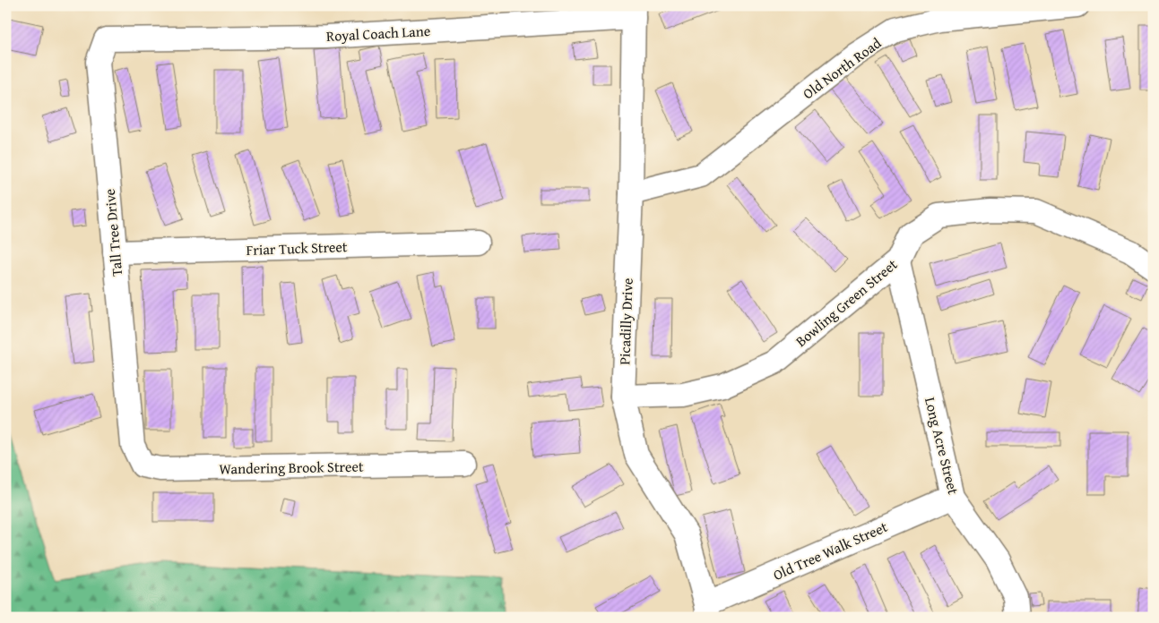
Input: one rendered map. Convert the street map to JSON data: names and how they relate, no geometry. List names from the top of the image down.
{
  "streets": {
    "street": [
      "Royal Coach Lane",
      "Old North Road",
      "Tall Tree Drive",
      "Friar Tuck Street",
      "Bowling Green Street",
      "Picadilly Drive",
      "Long Acre Street",
      "Wandering Brook Street",
      "Old Tree Walk Street"
    ]
  },
  "crossings": [
    ["Royal Coach Lane", "Tall Tree Drive"],
    ["Royal Coach Lane", "Picadilly Drive"],
    ["Old North Road", "Picadilly Drive"],
    ["Tall Tree Drive", "Friar Tuck Street"],
    ["Tall Tree Drive", "Wandering Brook Street"],
    ["Bowling Green Street", "Picadilly Drive"],
    ["Bowling Green Street", "Long Acre Street"],
    ["Picadilly Drive", "Old Tree Walk Street"],
    ["Long Acre Street", "Old Tree Walk Street"]
  ]
}
